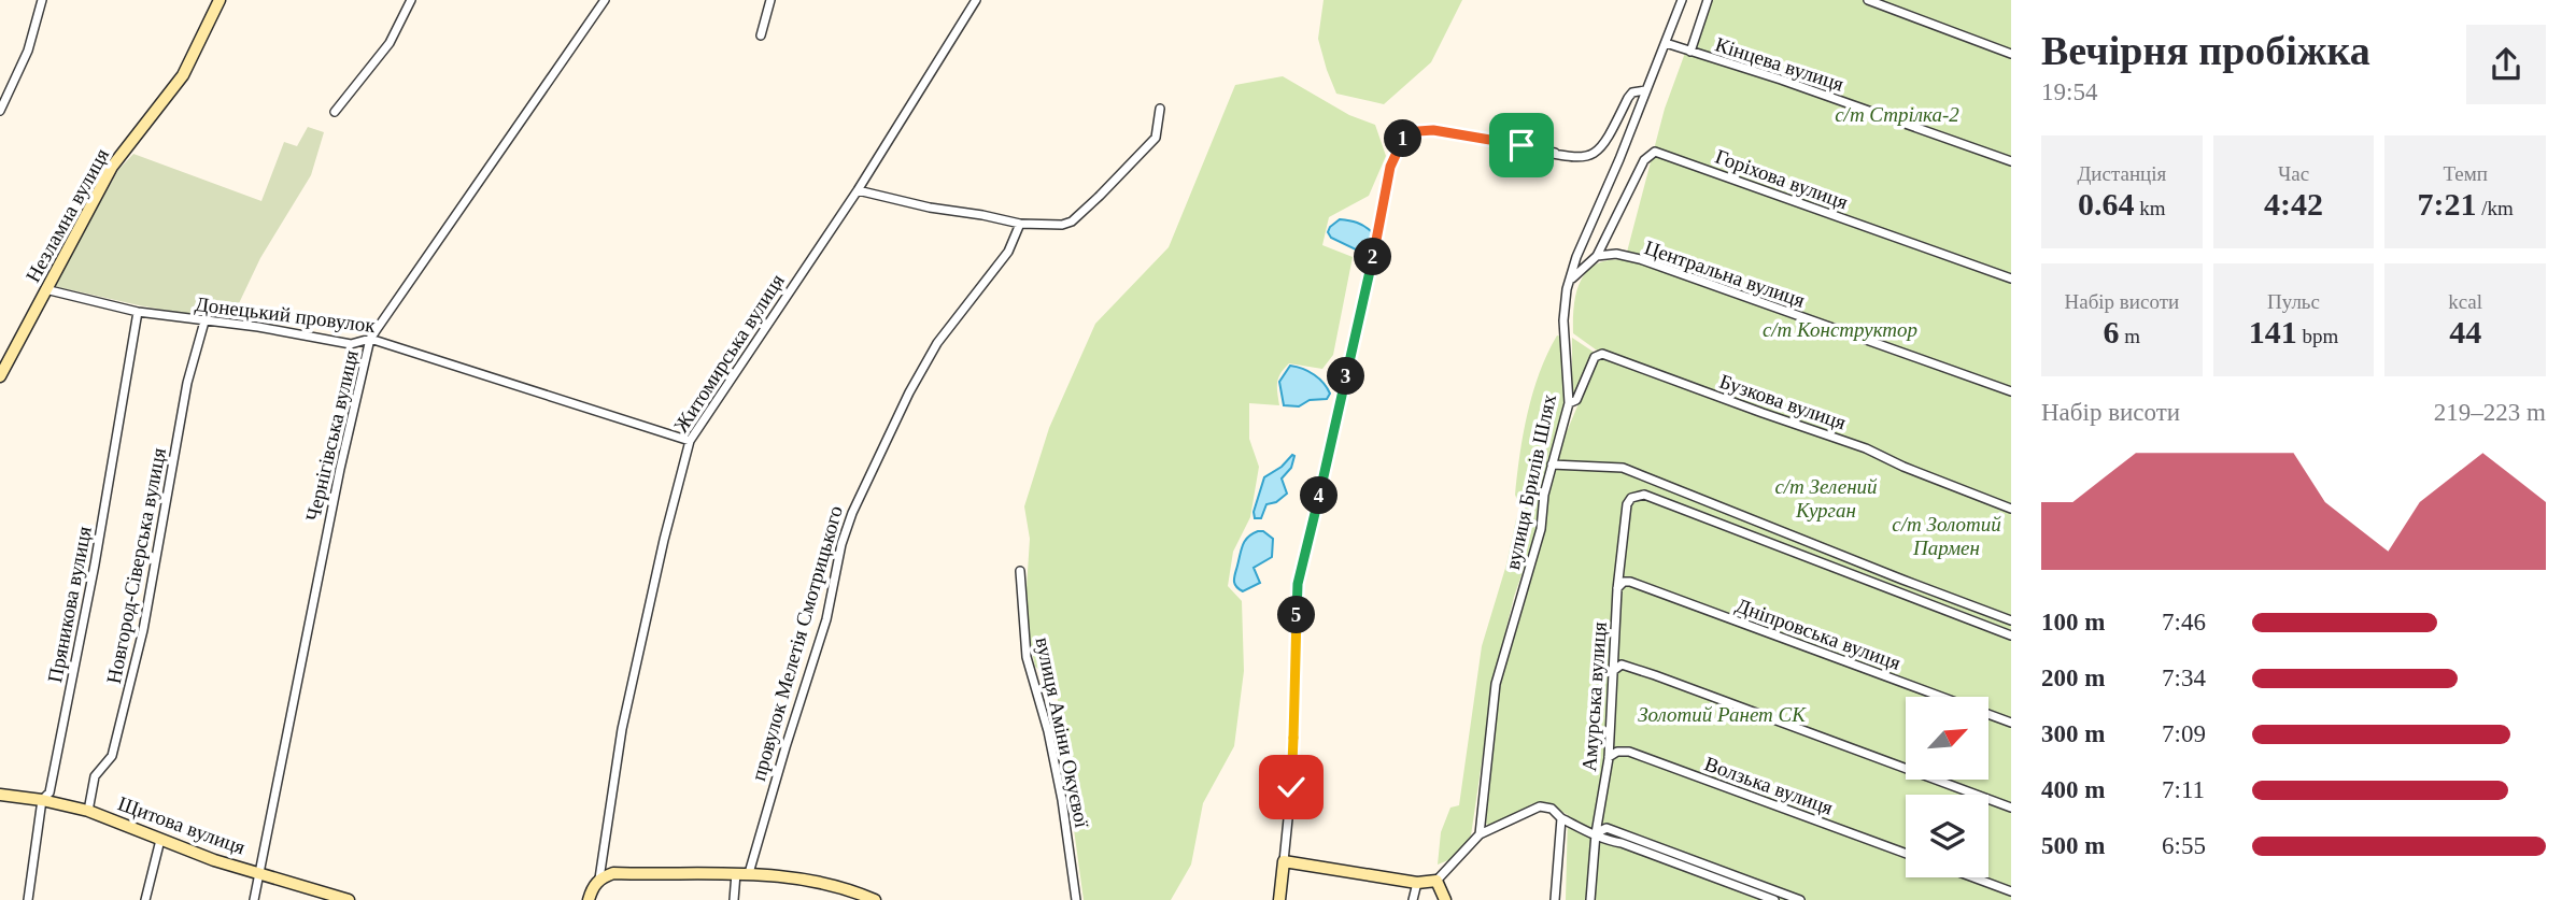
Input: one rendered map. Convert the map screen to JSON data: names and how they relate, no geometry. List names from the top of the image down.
{
  "streets": {
    "street": [
      "Кінцева вулиця",
      "Горіхова вулиця",
      "Незламна вулиця",
      "Центральна вулиця",
      "Донецький провулок",
      "Житомирська вулиця",
      "Бузкова вулиця",
      "Чернігівська вулиця",
      "вулиця Брилів Шлях",
      "Новгород-Сіверська вулиця",
      "Пряникова вулиця",
      "Дніпровська вулиця",
      "провулок Мелетія Смотрицького",
      "Амурська вулиця",
      "вулиця Аміни Окуєвої",
      "Волзька вулиця",
      "Щитова вулиця"
    ]
  },
  "crossings": [
    ["Кінцева вулиця", "вулиця Брилів Шлях"],
    ["Горіхова вулиця", "Центральна вулиця"],
    ["Незламна вулиця", "Донецький провулок"],
    ["Донецький провулок", "Житомирська вулиця"],
    ["Донецький провулок", "Чернігівська вулиця"],
    ["Донецький провулок", "Новгород-Сіверська вулиця"],
    ["Донецький провулок", "Пряникова вулиця"],
    ["Бузкова вулиця", "вулиця Брилів Шлях"],
    ["Чернігівська вулиця", "Щитова вулиця"],
    ["Новгород-Сіверська вулиця", "Щитова вулиця"],
    ["Пряникова вулиця", "Щитова вулиця"],
    ["Дніпровська вулиця", "Амурська вулиця"],
    ["Амурська вулиця", "Волзька вулиця"]
  ],
  "parks": [
    "с/т Стрілка-2",
    "с/т Конструктор",
    "с/т Зелений Курган",
    "с/т Золотий Пармен",
    "Золотий Ранет СК"
  ],
  "north": "top right",
  "page": {
    "heading": ["Вечірня пробіжка", "19:54"],
    "pins": [
      "1",
      "2",
      "3",
      "4",
      "5"
    ],
    "stats": [
      ["Дистанція", "0.64 km"],
      ["Час", "4:42"],
      ["Темп", "7:21 /km"],
      ["Набір висоти", "6 m"],
      ["Пульс", "141 bpm"],
      ["kcal", "44"]
    ],
    "chart": ["Набір висоти", "219–223 m"],
    "list": [
      {
        "name": "100 m",
        "note": "7:46"
      },
      {
        "name": "200 m",
        "note": "7:34"
      },
      {
        "name": "300 m",
        "note": "7:09"
      },
      {
        "name": "400 m",
        "note": "7:11"
      },
      {
        "name": "500 m",
        "note": "6:55"
      }
    ]
  }
}
